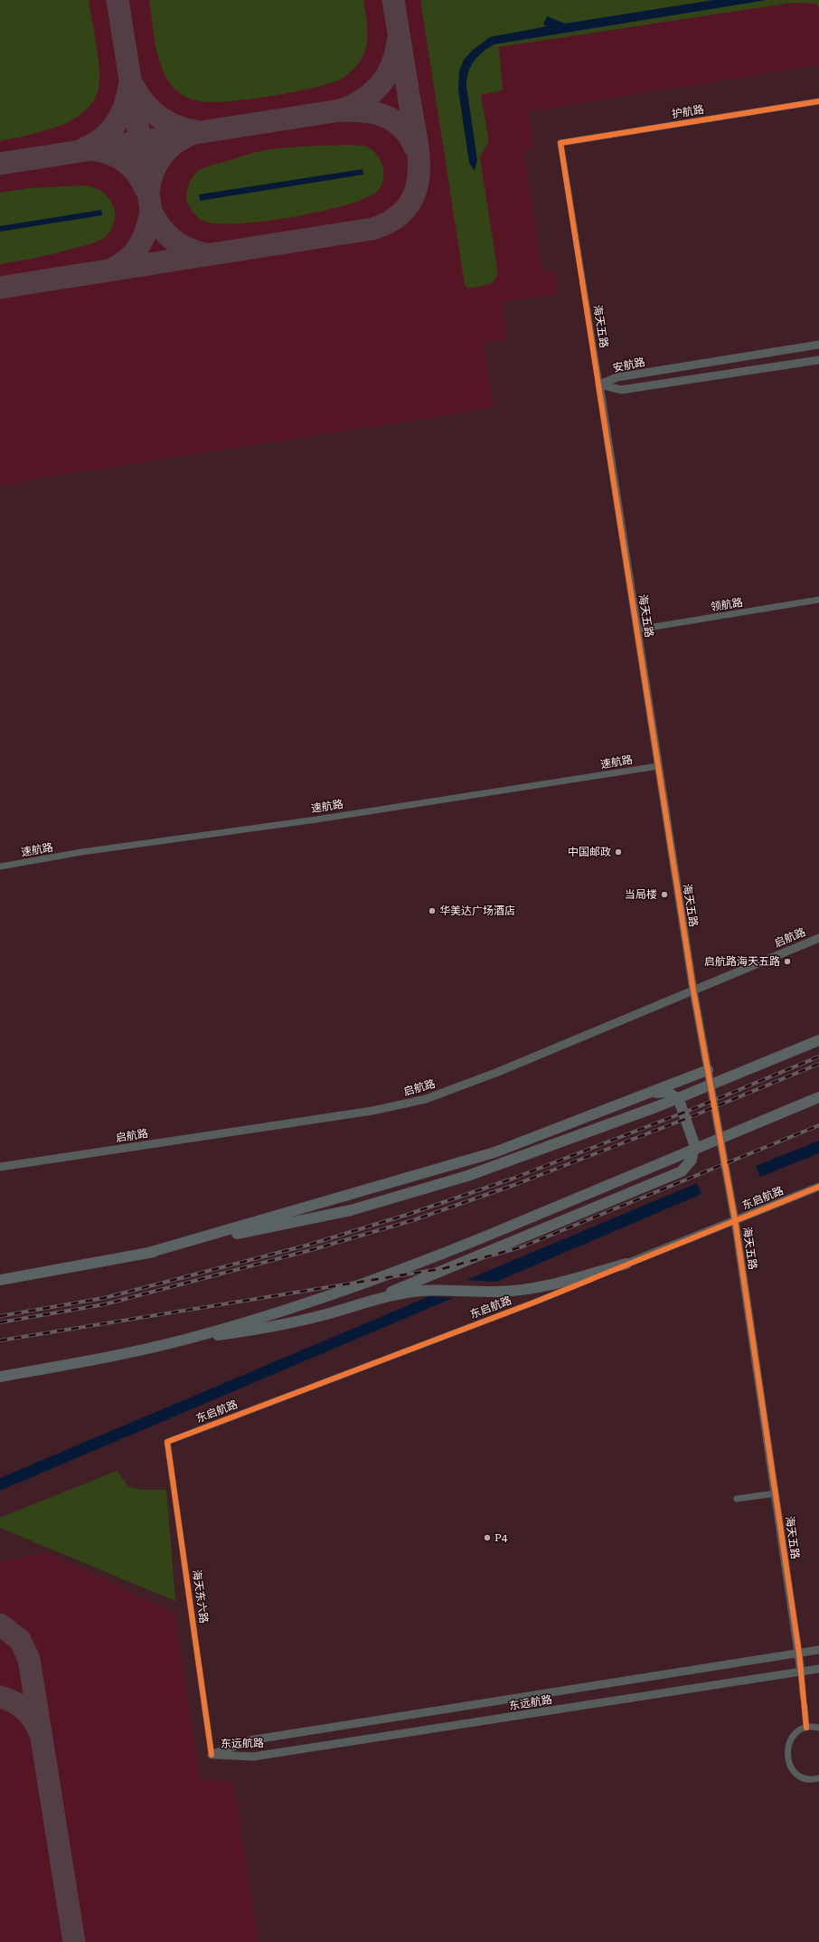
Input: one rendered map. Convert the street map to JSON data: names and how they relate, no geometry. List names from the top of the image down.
{
  "streets": {
    "street": [
      "护航路",
      "海天五路",
      "安航路",
      "领航路",
      "速航路",
      "启航路",
      "东启航路",
      "海天东六路",
      "东远航路"
    ]
  },
  "crossings": [
    ["护航路", "海天五路"],
    ["海天五路", "安航路"],
    ["海天五路", "领航路"],
    ["海天五路", "速航路"],
    ["海天五路", "启航路"],
    ["海天五路", "东启航路"],
    ["海天五路", "东远航路"],
    ["东启航路", "海天东六路"],
    ["海天东六路", "东远航路"]
  ],
  "places": [
    "中国邮政",
    "当局楼",
    "华美达广场酒店",
    "启航路海天五路",
    "P4"
  ]
}
